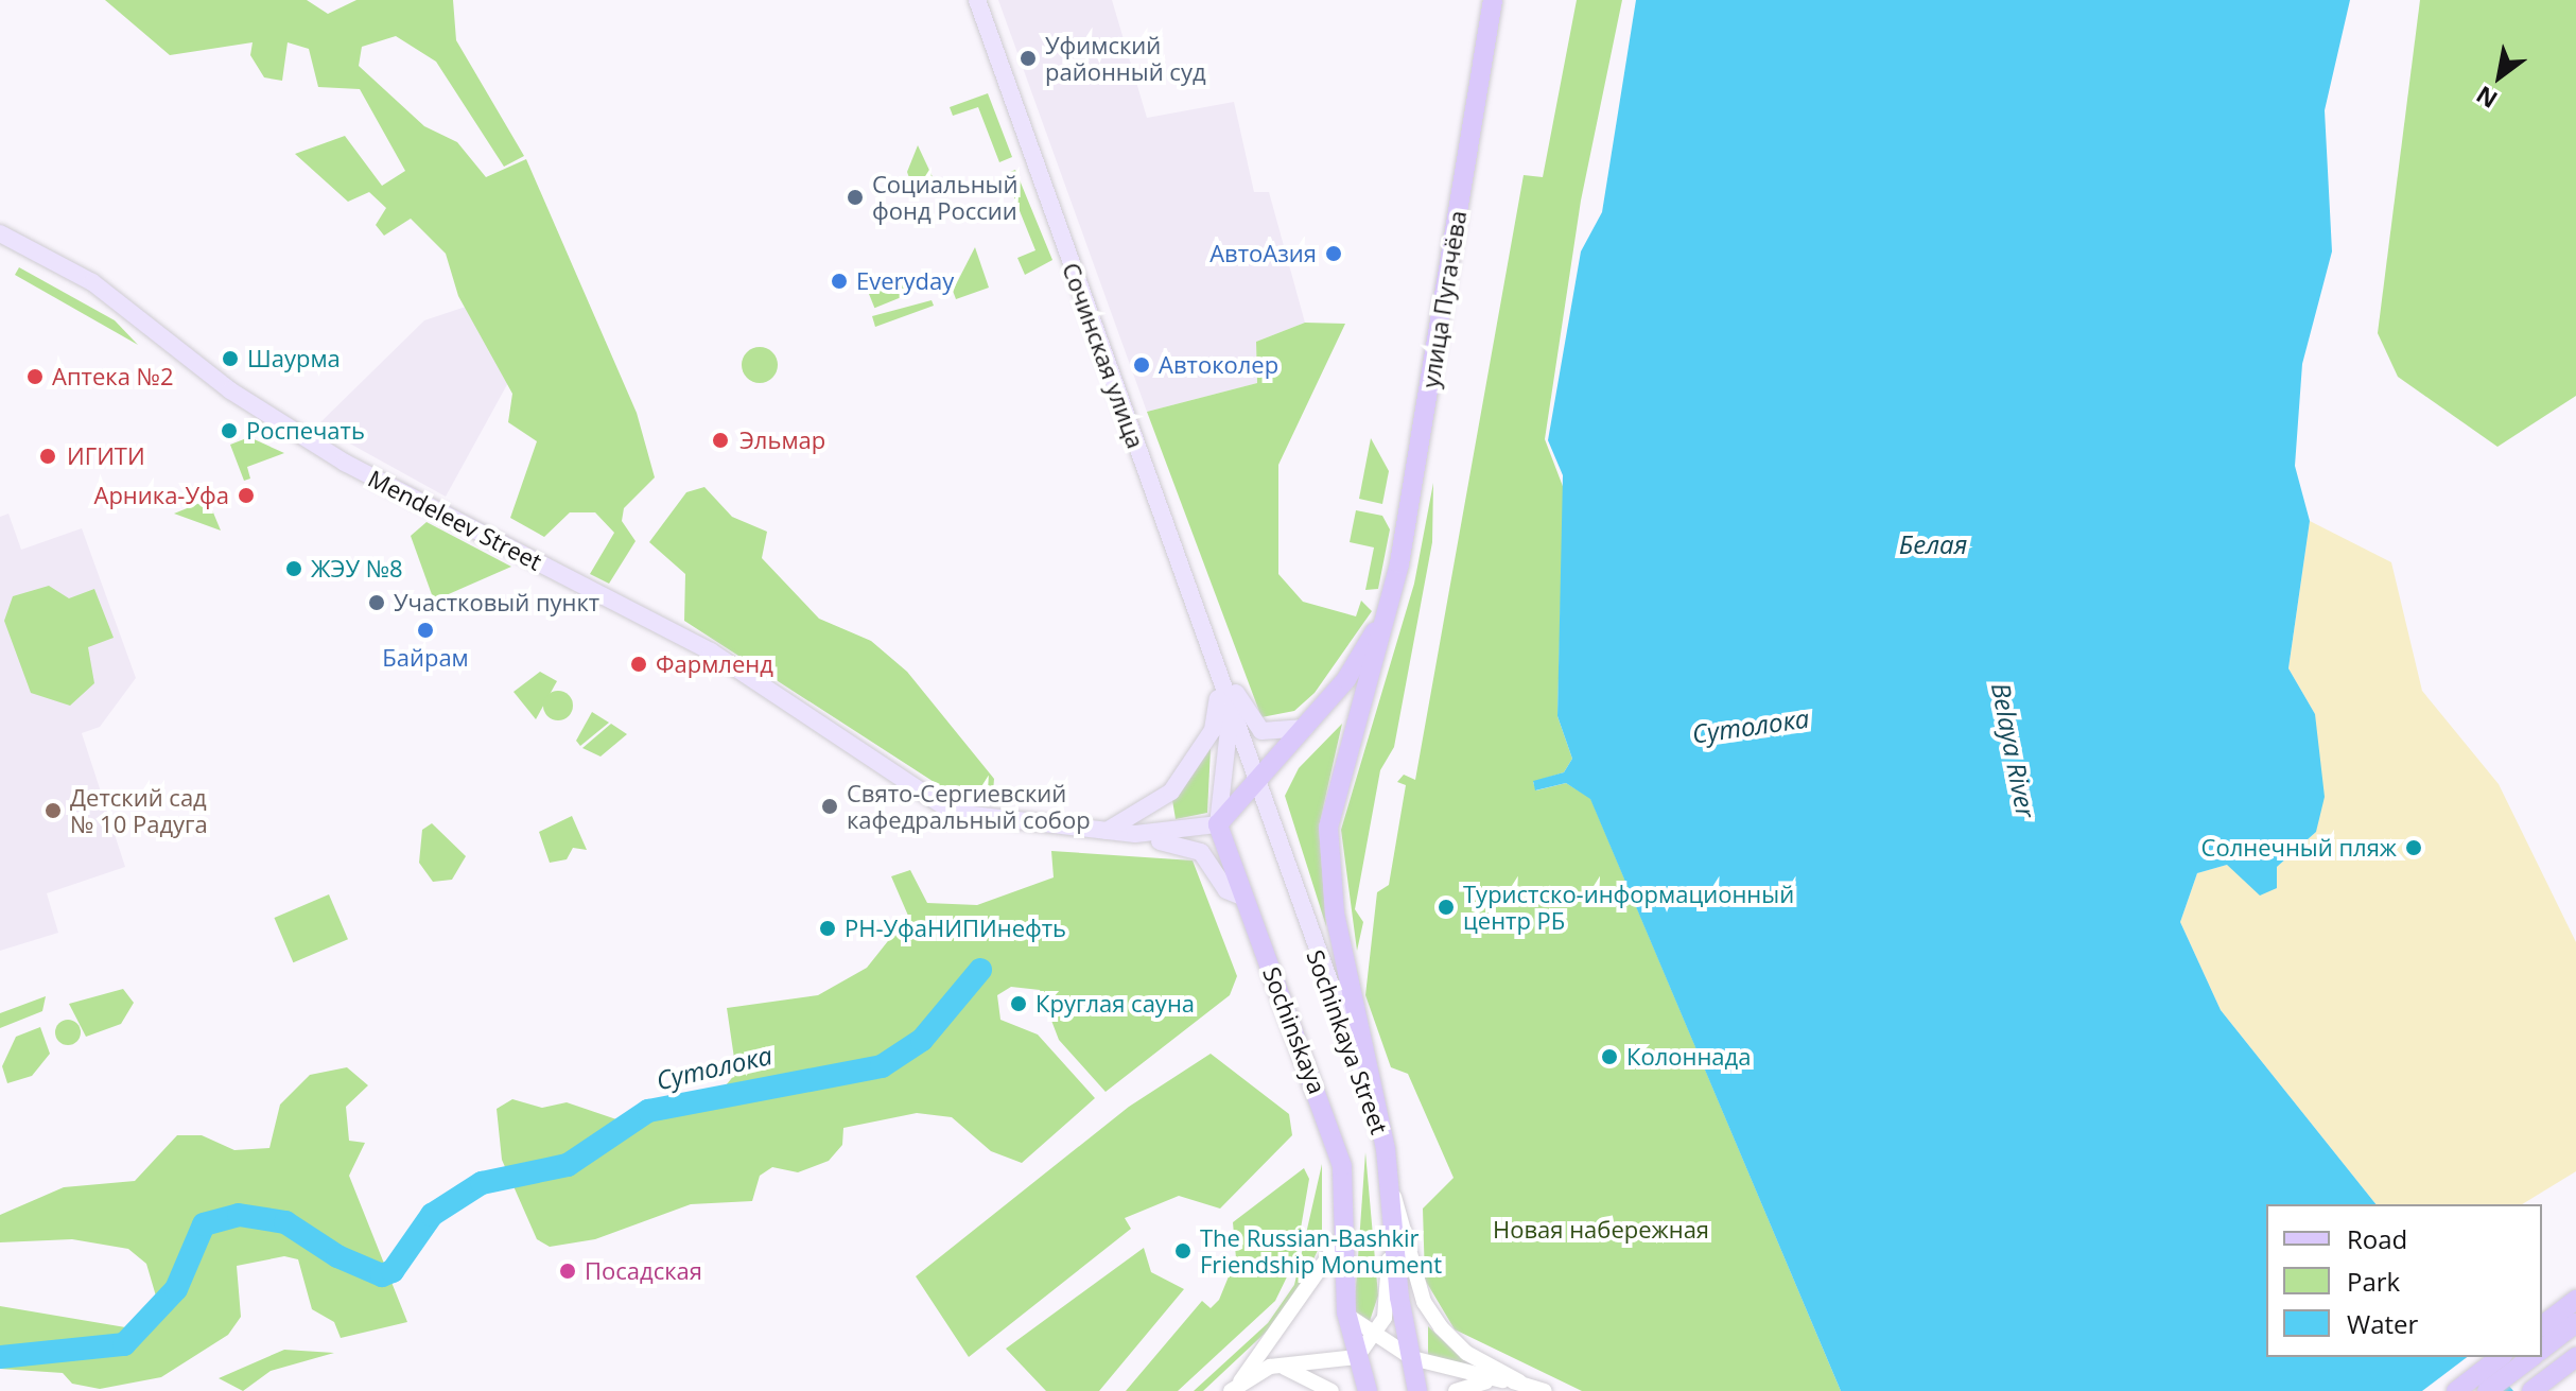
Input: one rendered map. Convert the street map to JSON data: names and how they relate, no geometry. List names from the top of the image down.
{
  "streets": {
    "main road": [
      "улица Пугачёва",
      "Сочинская улица",
      "Mendeleev Street",
      "Sochinskaya",
      "Sochinkaya Street"
    ]
  },
  "crossings": [
    ["Сочинская улица", "Mendeleev Street"],
    ["Сочинская улица", "Sochinskaya"],
    ["Сочинская улица", "Sochinkaya Street"],
    ["Mendeleev Street", "Sochinskaya"]
  ],
  "water": ["Белая", "Сутолока", "Belaya River"],
  "parks": ["Новая набережная"],
  "places": [
    "Уфимский районный суд",
    "Социальный фонд России",
    "АвтоАзия",
    "Everyday",
    "Шаурма",
    "Автоколер",
    "Аптека №2",
    "Роспечать",
    "Эльмар",
    "ИГИТИ",
    "Арника-Уфа",
    "ЖЭУ №8",
    "Участковый пункт",
    "Байрам",
    "Фармленд",
    "Свято-Сергиевский кафедральный собор",
    "Детский сад № 10 Радуга",
    "Солнечный пляж",
    "Туристско-информационный центр РБ",
    "РН-УфаНИПИнефть",
    "Круглая сауна",
    "Колоннада",
    "The Russian-Bashkir Friendship Monument",
    "Посадская"
  ],
  "legend": ["Road", "Park", "Water"],
  "north": "bottom left"
}
